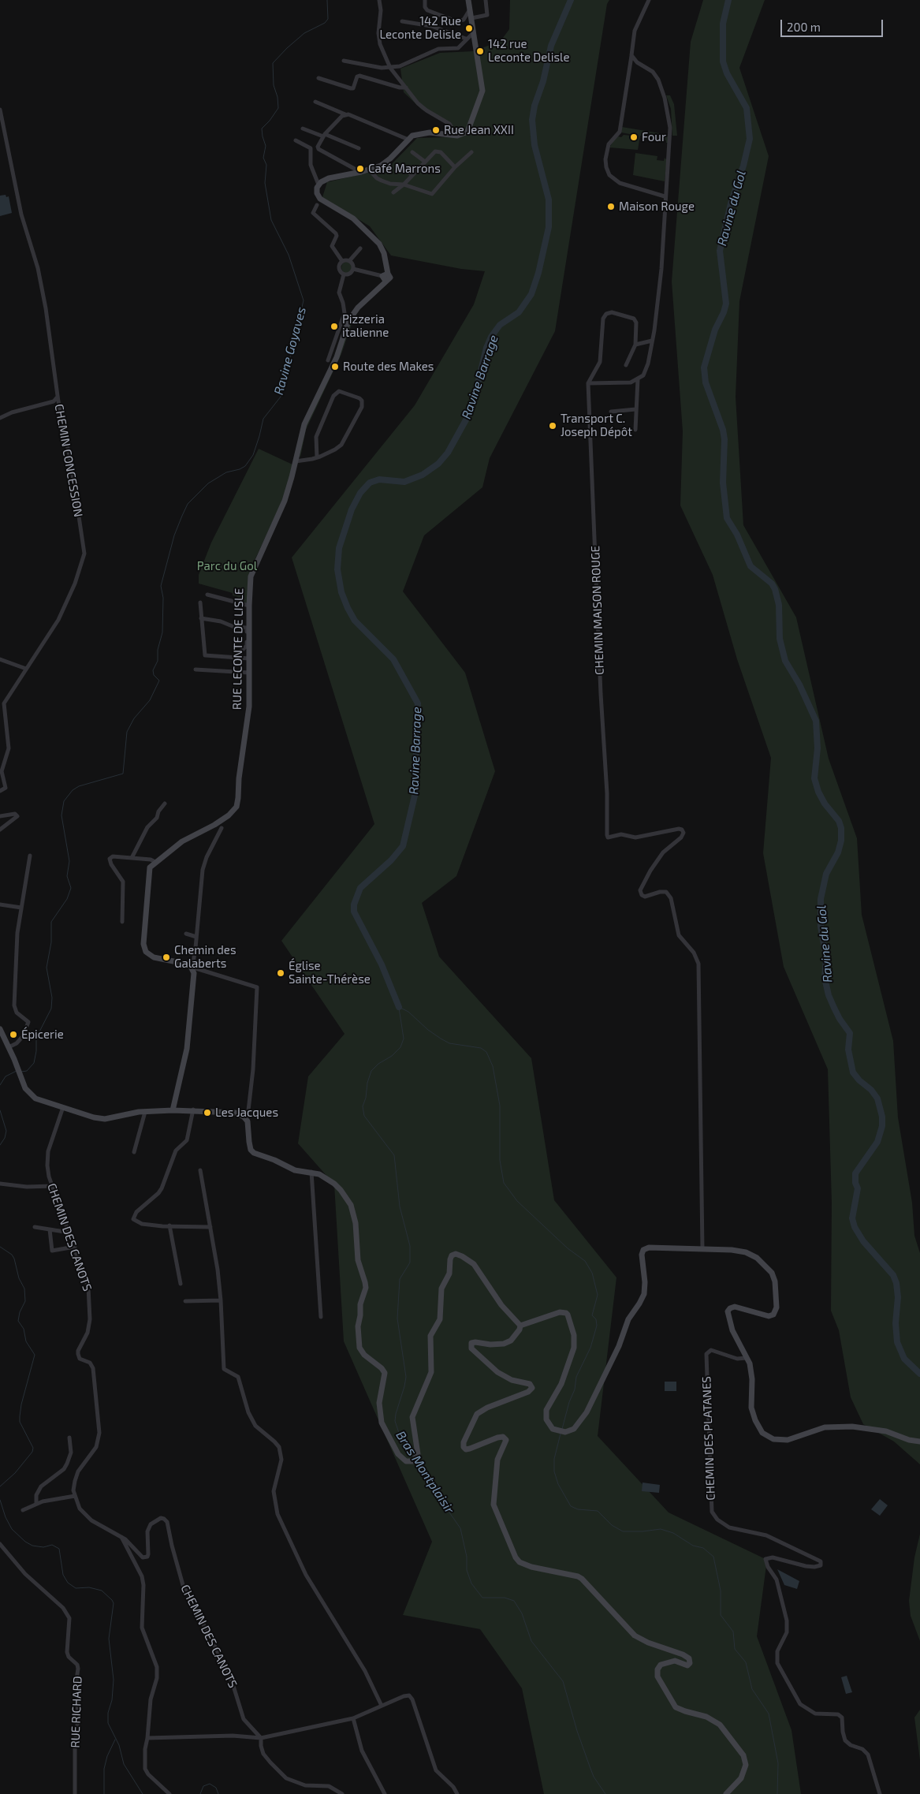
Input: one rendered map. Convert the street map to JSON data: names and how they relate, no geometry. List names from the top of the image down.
{
  "streets": {
    "main road": ["RUE LECONTE DE LISLE"],
    "street": [
      "CHEMIN CONCESSION",
      "CHEMIN MAISON ROUGE",
      "CHEMIN DES CANOTS",
      "CHEMIN DES PLATANES",
      "RUE RICHARD"
    ]
  },
  "water": [
    "Ravine du Gol",
    "Ravine Goyaves",
    "Ravine Barrage",
    "Bras Montplaisir"
  ],
  "parks": ["Parc du Gol"],
  "places": [
    "142 Rue Leconte Delisle",
    "142 rue Leconte Delisle",
    "Rue Jean XXII",
    "Four",
    "Café Marrons",
    "Maison Rouge",
    "Pizzeria italienne",
    "Route des Makes",
    "Transport C. Joseph Dépôt",
    "Chemin des Galaberts",
    "Église Sainte-Thérèse",
    "Épicerie",
    "Les Jacques"
  ],
  "scale_bar": "200 m"
}
